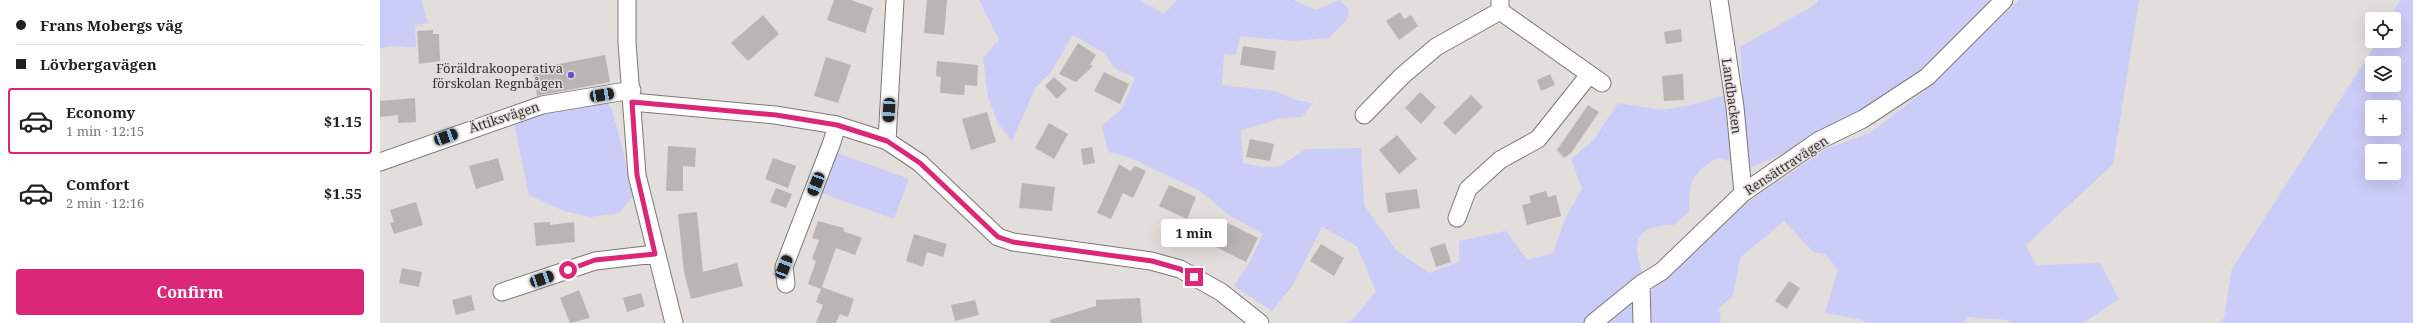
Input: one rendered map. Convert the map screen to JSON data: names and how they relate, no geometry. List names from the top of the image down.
{
  "streets": {
    "street": ["Landbacken", "Ättiksvägen", "Rensättravägen"]
  },
  "crossings": [
    ["Landbacken", "Rensättravägen"]
  ],
  "places": ["Föräldrakooperativa förskolan Regnbågen"],
  "page": {
    "banner": ["Frans Mobergs väg", "Lövbergavägen"],
    "map_buttons": ["+", "−"],
    "list": [
      {
        "name": "Economy",
        "note": "1 min · 12:15",
        "value": "$1.15"
      },
      {
        "name": "Comfort",
        "note": "2 min · 12:16",
        "value": "$1.55"
      }
    ],
    "bubble": "1 min",
    "buttons": "Confirm"
  }
}
